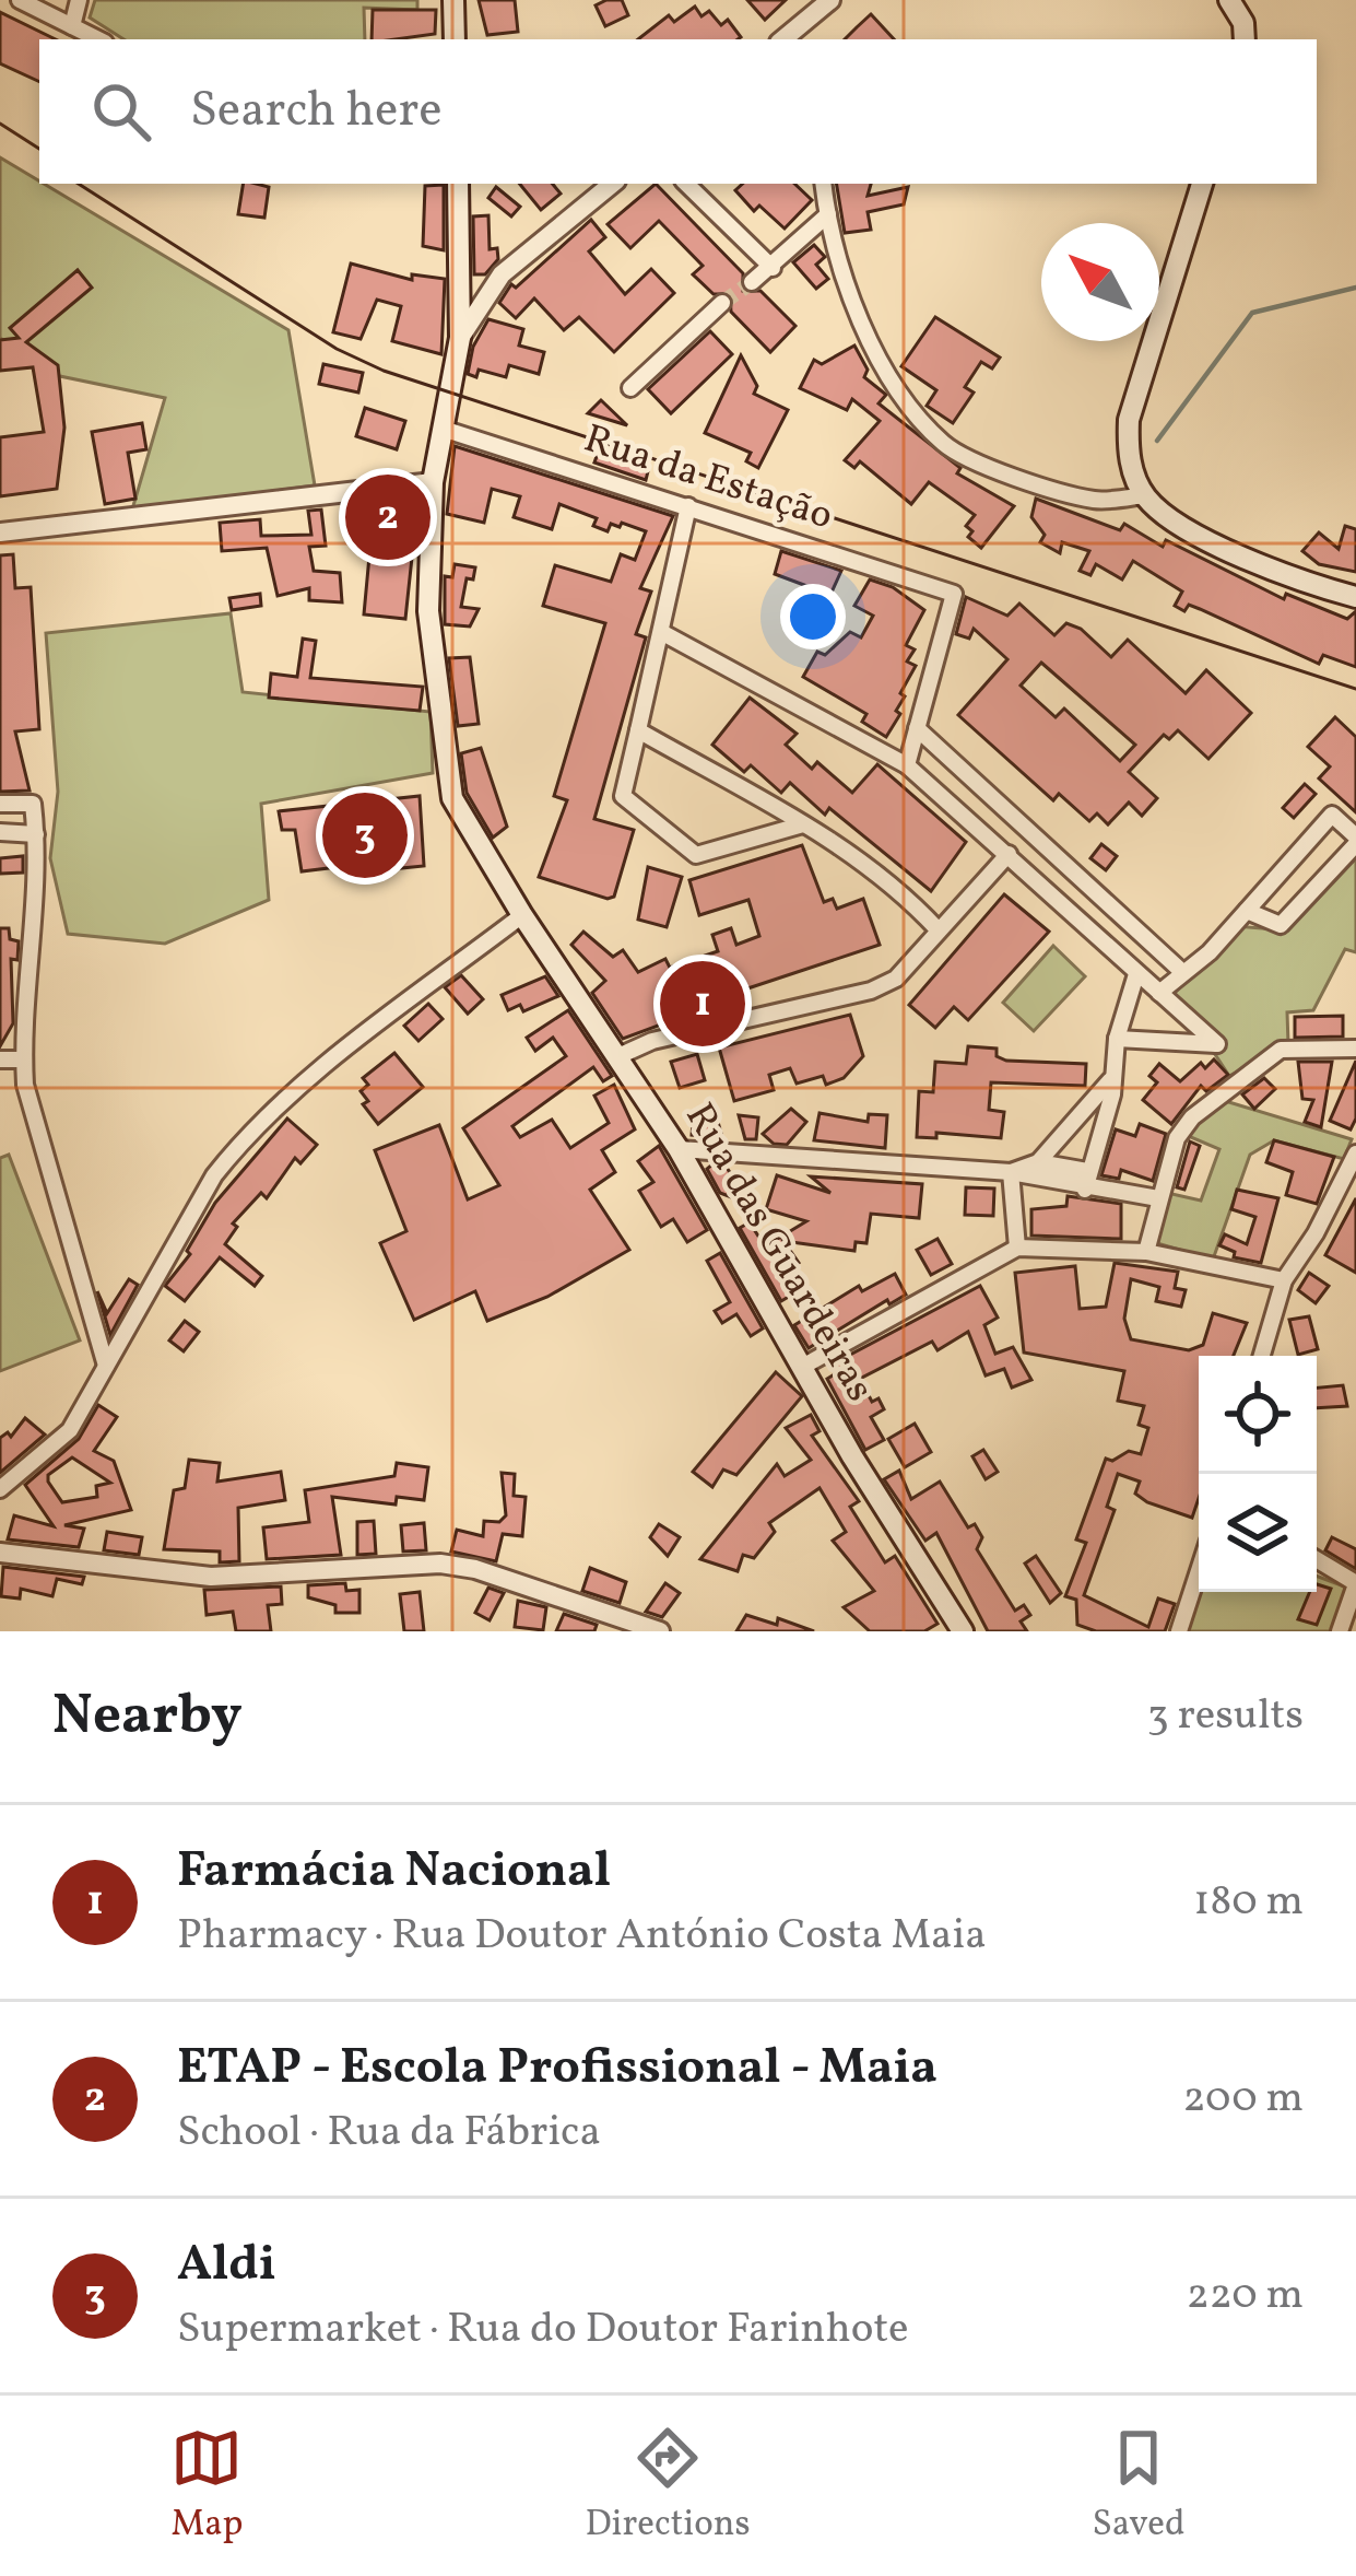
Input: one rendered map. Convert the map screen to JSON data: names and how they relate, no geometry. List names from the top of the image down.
{
  "streets": {
    "main road": ["Rua das Guardeiras"],
    "street": ["Rua da Estação"]
  },
  "crossings": [
    ["Rua da Estação", "Rua das Guardeiras"]
  ],
  "north": "top left",
  "page": {
    "search": "Search here",
    "pins": ["2", "3", "1"],
    "heading": ["Nearby", "3 results"],
    "list": [
      {
        "mark": "1",
        "name": "Farmácia Nacional",
        "note": "Pharmacy · Rua Doutor António Costa Maia",
        "value": "180 m"
      },
      {
        "mark": "2",
        "name": "ETAP - Escola Profissional - Maia",
        "note": "School · Rua da Fábrica",
        "value": "200 m"
      },
      {
        "mark": "3",
        "name": "Aldi",
        "note": "Supermarket · Rua do Doutor Farinhote",
        "value": "220 m"
      }
    ],
    "nav": ["Map", "Directions", "Saved"]
  }
}
